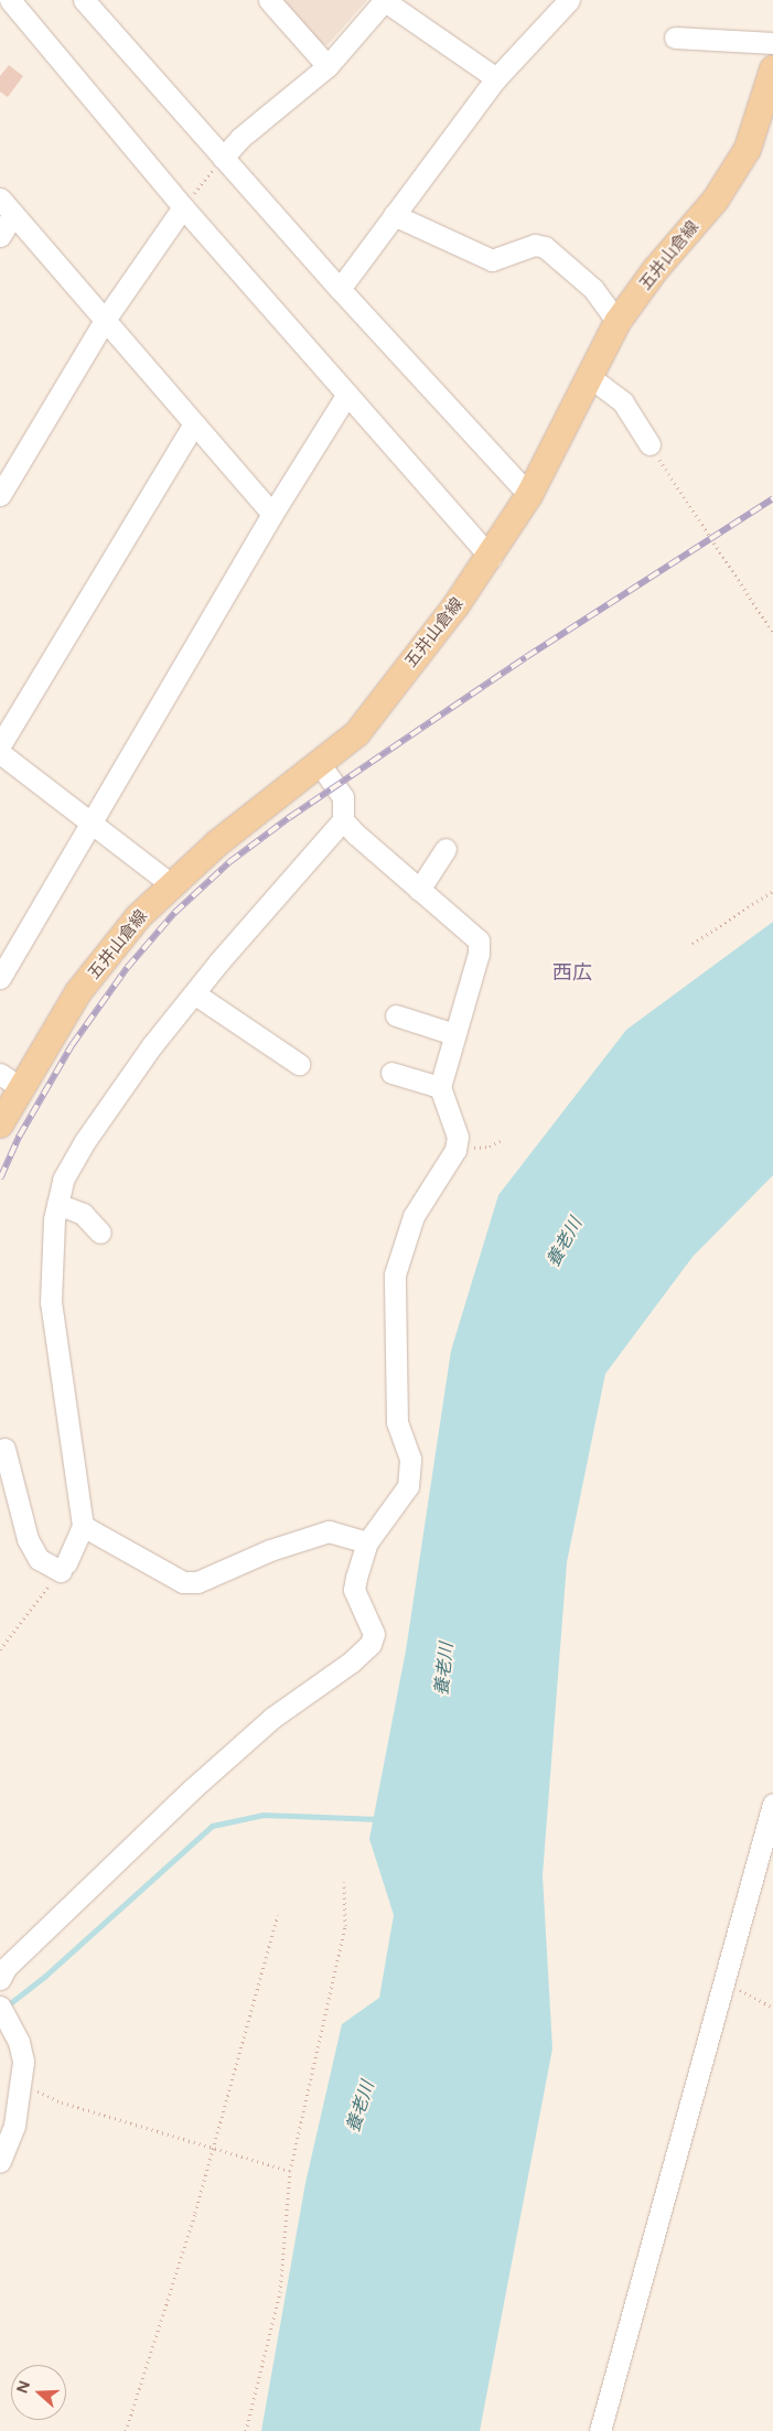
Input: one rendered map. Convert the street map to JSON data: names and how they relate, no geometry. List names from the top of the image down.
{
  "streets": {
    "main road": ["五井山倉線"]
  },
  "districts": ["西広"],
  "water": ["養老川"],
  "north": "left"
}
